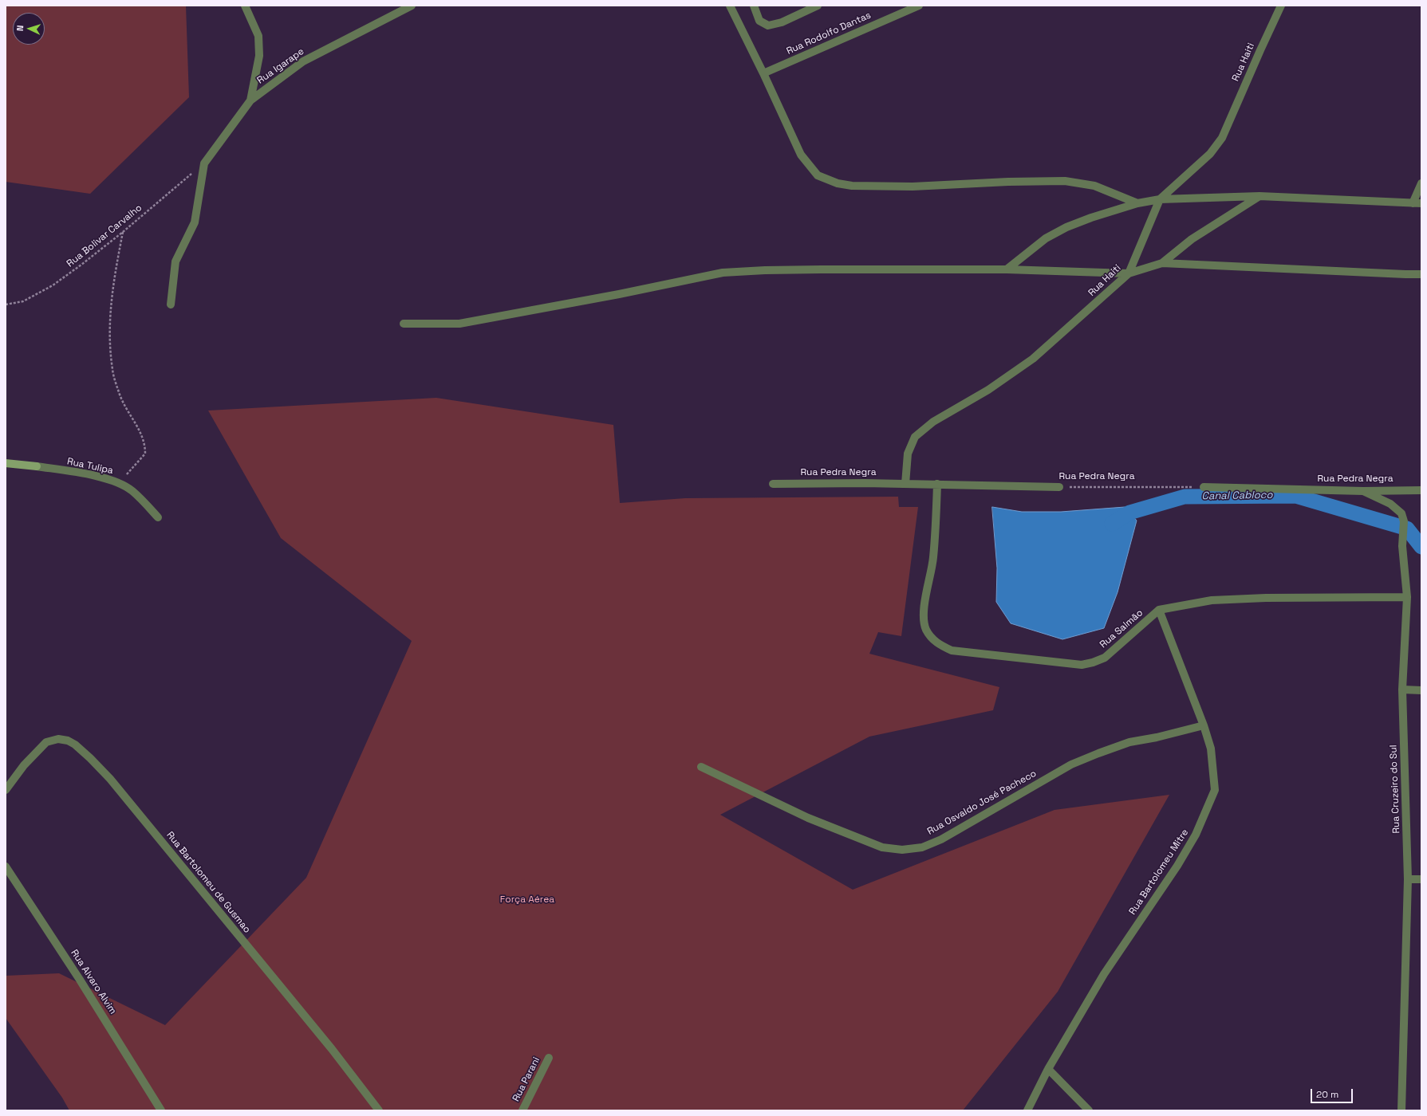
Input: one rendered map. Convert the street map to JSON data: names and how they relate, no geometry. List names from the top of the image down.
{
  "streets": {
    "main road": ["Rua Tulipa"],
    "street": [
      "Rua Rodolfo Dantas",
      "Rua Haiti",
      "Rua Igarape",
      "Rua Pedra Negra",
      "Rua Salmão",
      "Rua Cruzeiro do Sul",
      "Rua Osvaldo José Pacheco",
      "Rua Bartolomeu Mitre",
      "Rua Bartolomeu de Gusmao",
      "Rua Alvaro Alvim",
      "Rua Parani"
    ],
    "path": ["Rua Bolivar Carvalho"]
  },
  "crossings": [
    ["Rua Haiti", "Rua Pedra Negra"],
    ["Rua Igarape", "Rua Bolivar Carvalho"],
    ["Rua Pedra Negra", "Rua Salmão"],
    ["Rua Pedra Negra", "Rua Cruzeiro do Sul"],
    ["Rua Salmão", "Rua Bartolomeu Mitre"],
    ["Rua Osvaldo José Pacheco", "Rua Bartolomeu Mitre"]
  ],
  "water": ["Canal Cabloco"],
  "parks": ["Força Aérea"],
  "scale_bar": "20 m",
  "north": "left"
}
